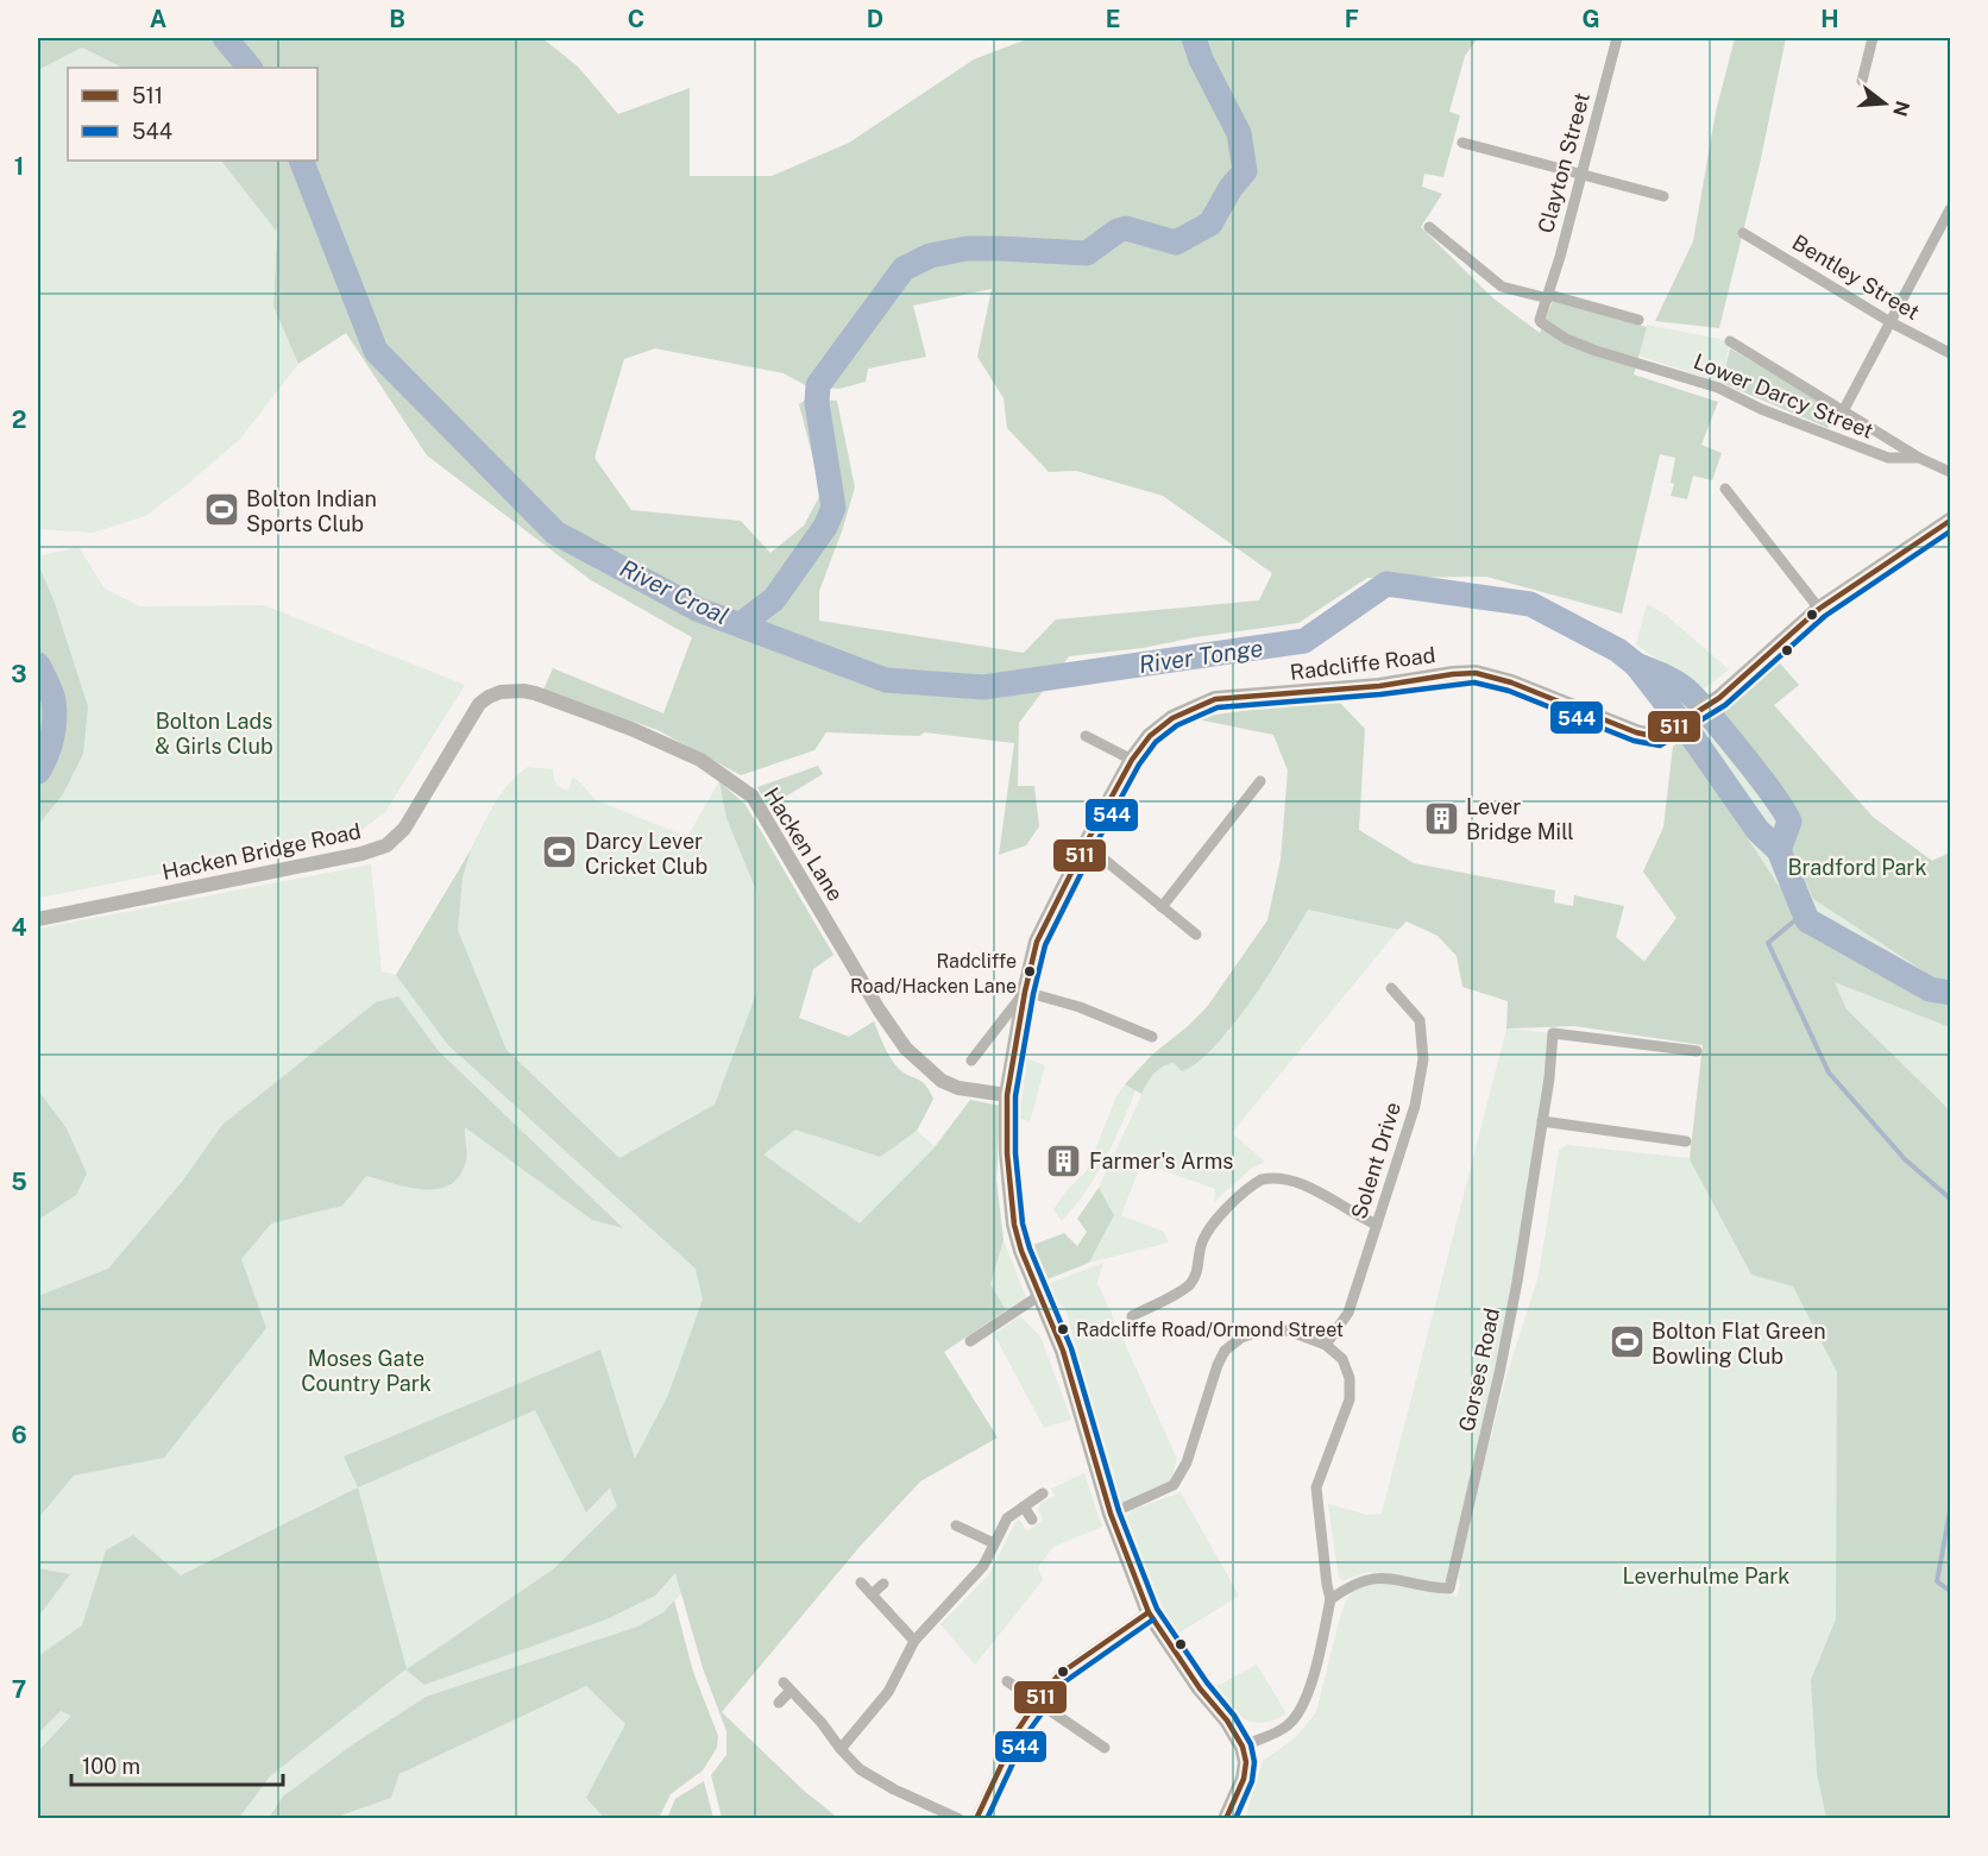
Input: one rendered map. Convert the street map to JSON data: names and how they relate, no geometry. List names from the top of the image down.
{
  "streets": {
    "main road": ["Radcliffe Road"],
    "street": [
      "Clayton Street",
      "Bentley Street",
      "Lower Darcy Street",
      "Hacken Lane",
      "Hacken Bridge Road",
      "Solent Drive",
      "Gorses Road"
    ]
  },
  "crossings": [
    ["Clayton Street", "Lower Darcy Street"],
    ["Radcliffe Road", "Hacken Lane"],
    ["Hacken Lane", "Hacken Bridge Road"]
  ],
  "water": ["River Croal", "River Tonge"],
  "parks": [
    "Bolton Lads & Girls Club",
    "Bradford Park",
    "Moses Gate Country Park",
    "Leverhulme Park"
  ],
  "places": {
    "sports": ["Bolton Indian Sports Club", "Darcy Lever Cricket Club", "Bolton Flat Green Bowling Club"],
    "building": ["Lever Bridge Mill", "Farmer's Arms"],
    "other": ["Radcliffe Road/Hacken Lane", "Radcliffe Road/Ormond Street"]
  },
  "lines": ["transit line 511", "transit line 544"],
  "legend": ["511", "544"],
  "scale_bar": "100 m",
  "north": "right",
  "grid": {
    "columns": [
      "A",
      "B",
      "C",
      "D",
      "E",
      "F",
      "G",
      "H"
    ],
    "rows": [
      "1",
      "2",
      "3",
      "4",
      "5",
      "6",
      "7"
    ]
  }
}
